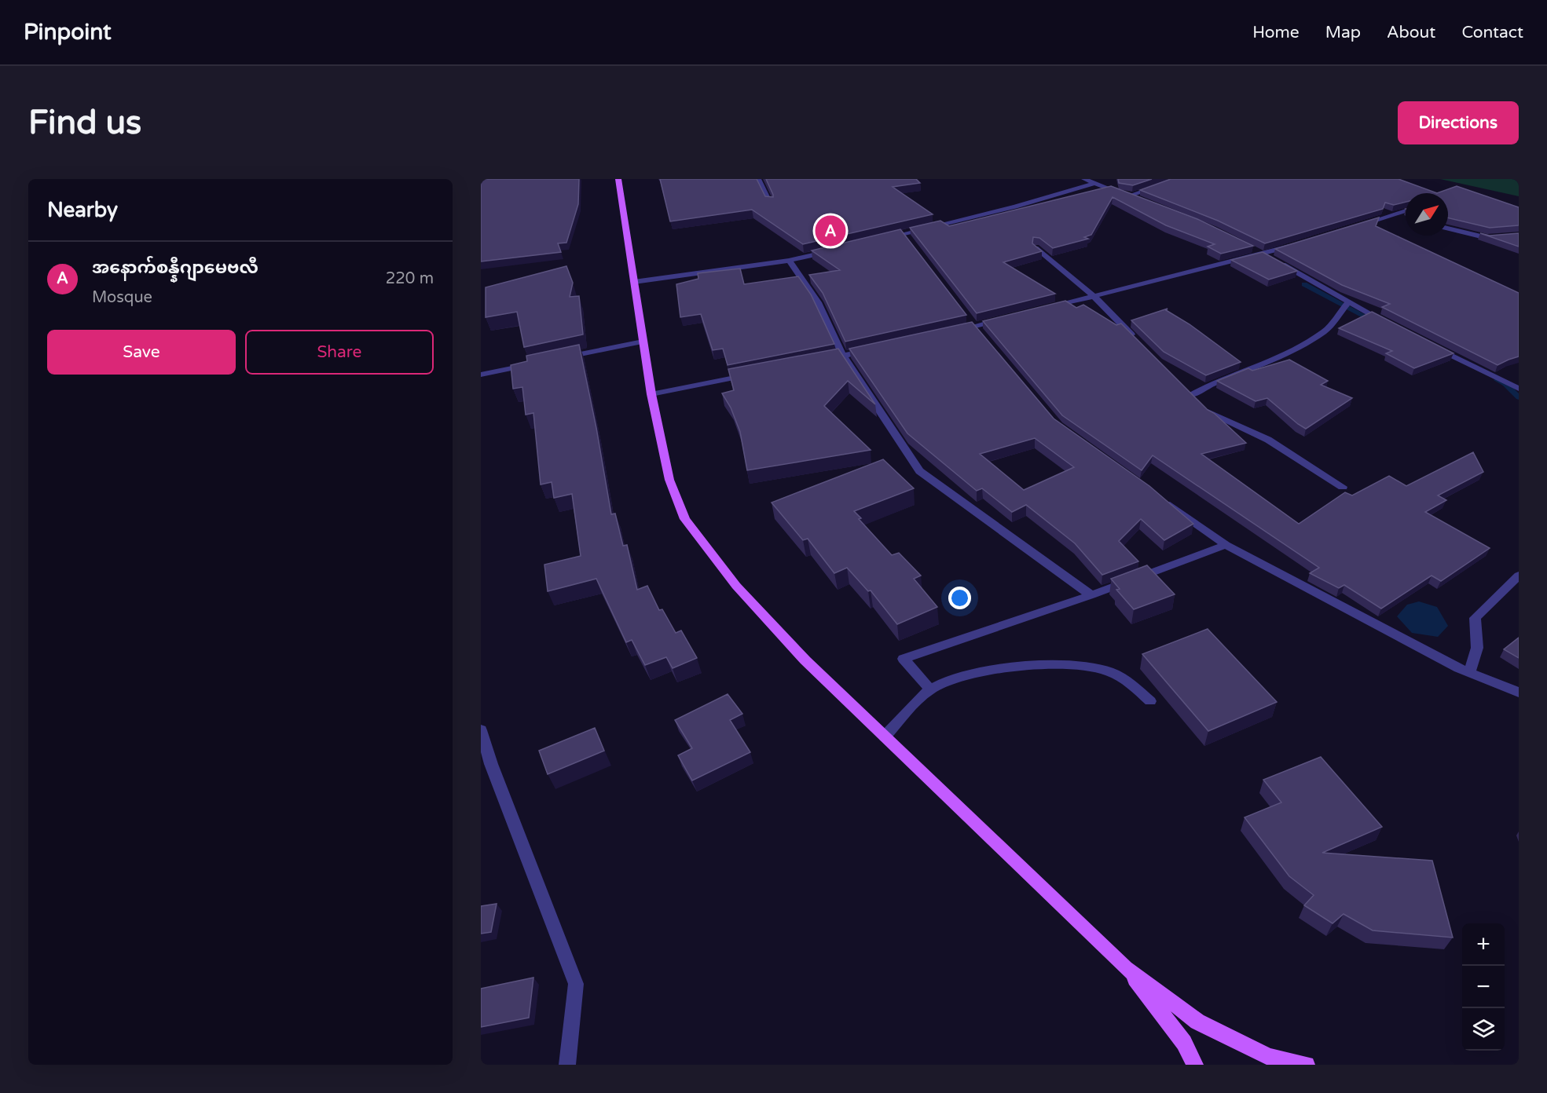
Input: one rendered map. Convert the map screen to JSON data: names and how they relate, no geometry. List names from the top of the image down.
{
  "north": "top right",
  "page": {
    "header": "Pinpoint",
    "nav": [
      "Home",
      "Map",
      "About",
      "Contact"
    ],
    "buttons": [
      "Directions",
      ["Save", "Share"]
    ],
    "title": "Find us",
    "heading": "Nearby",
    "pins": "A",
    "list": [
      {
        "mark": "A",
        "name": "အနောက်စန္နီဂျာမေဗလီ",
        "note": "Mosque",
        "value": "220 m"
      }
    ],
    "map_buttons": ["+", "−"]
  }
}
